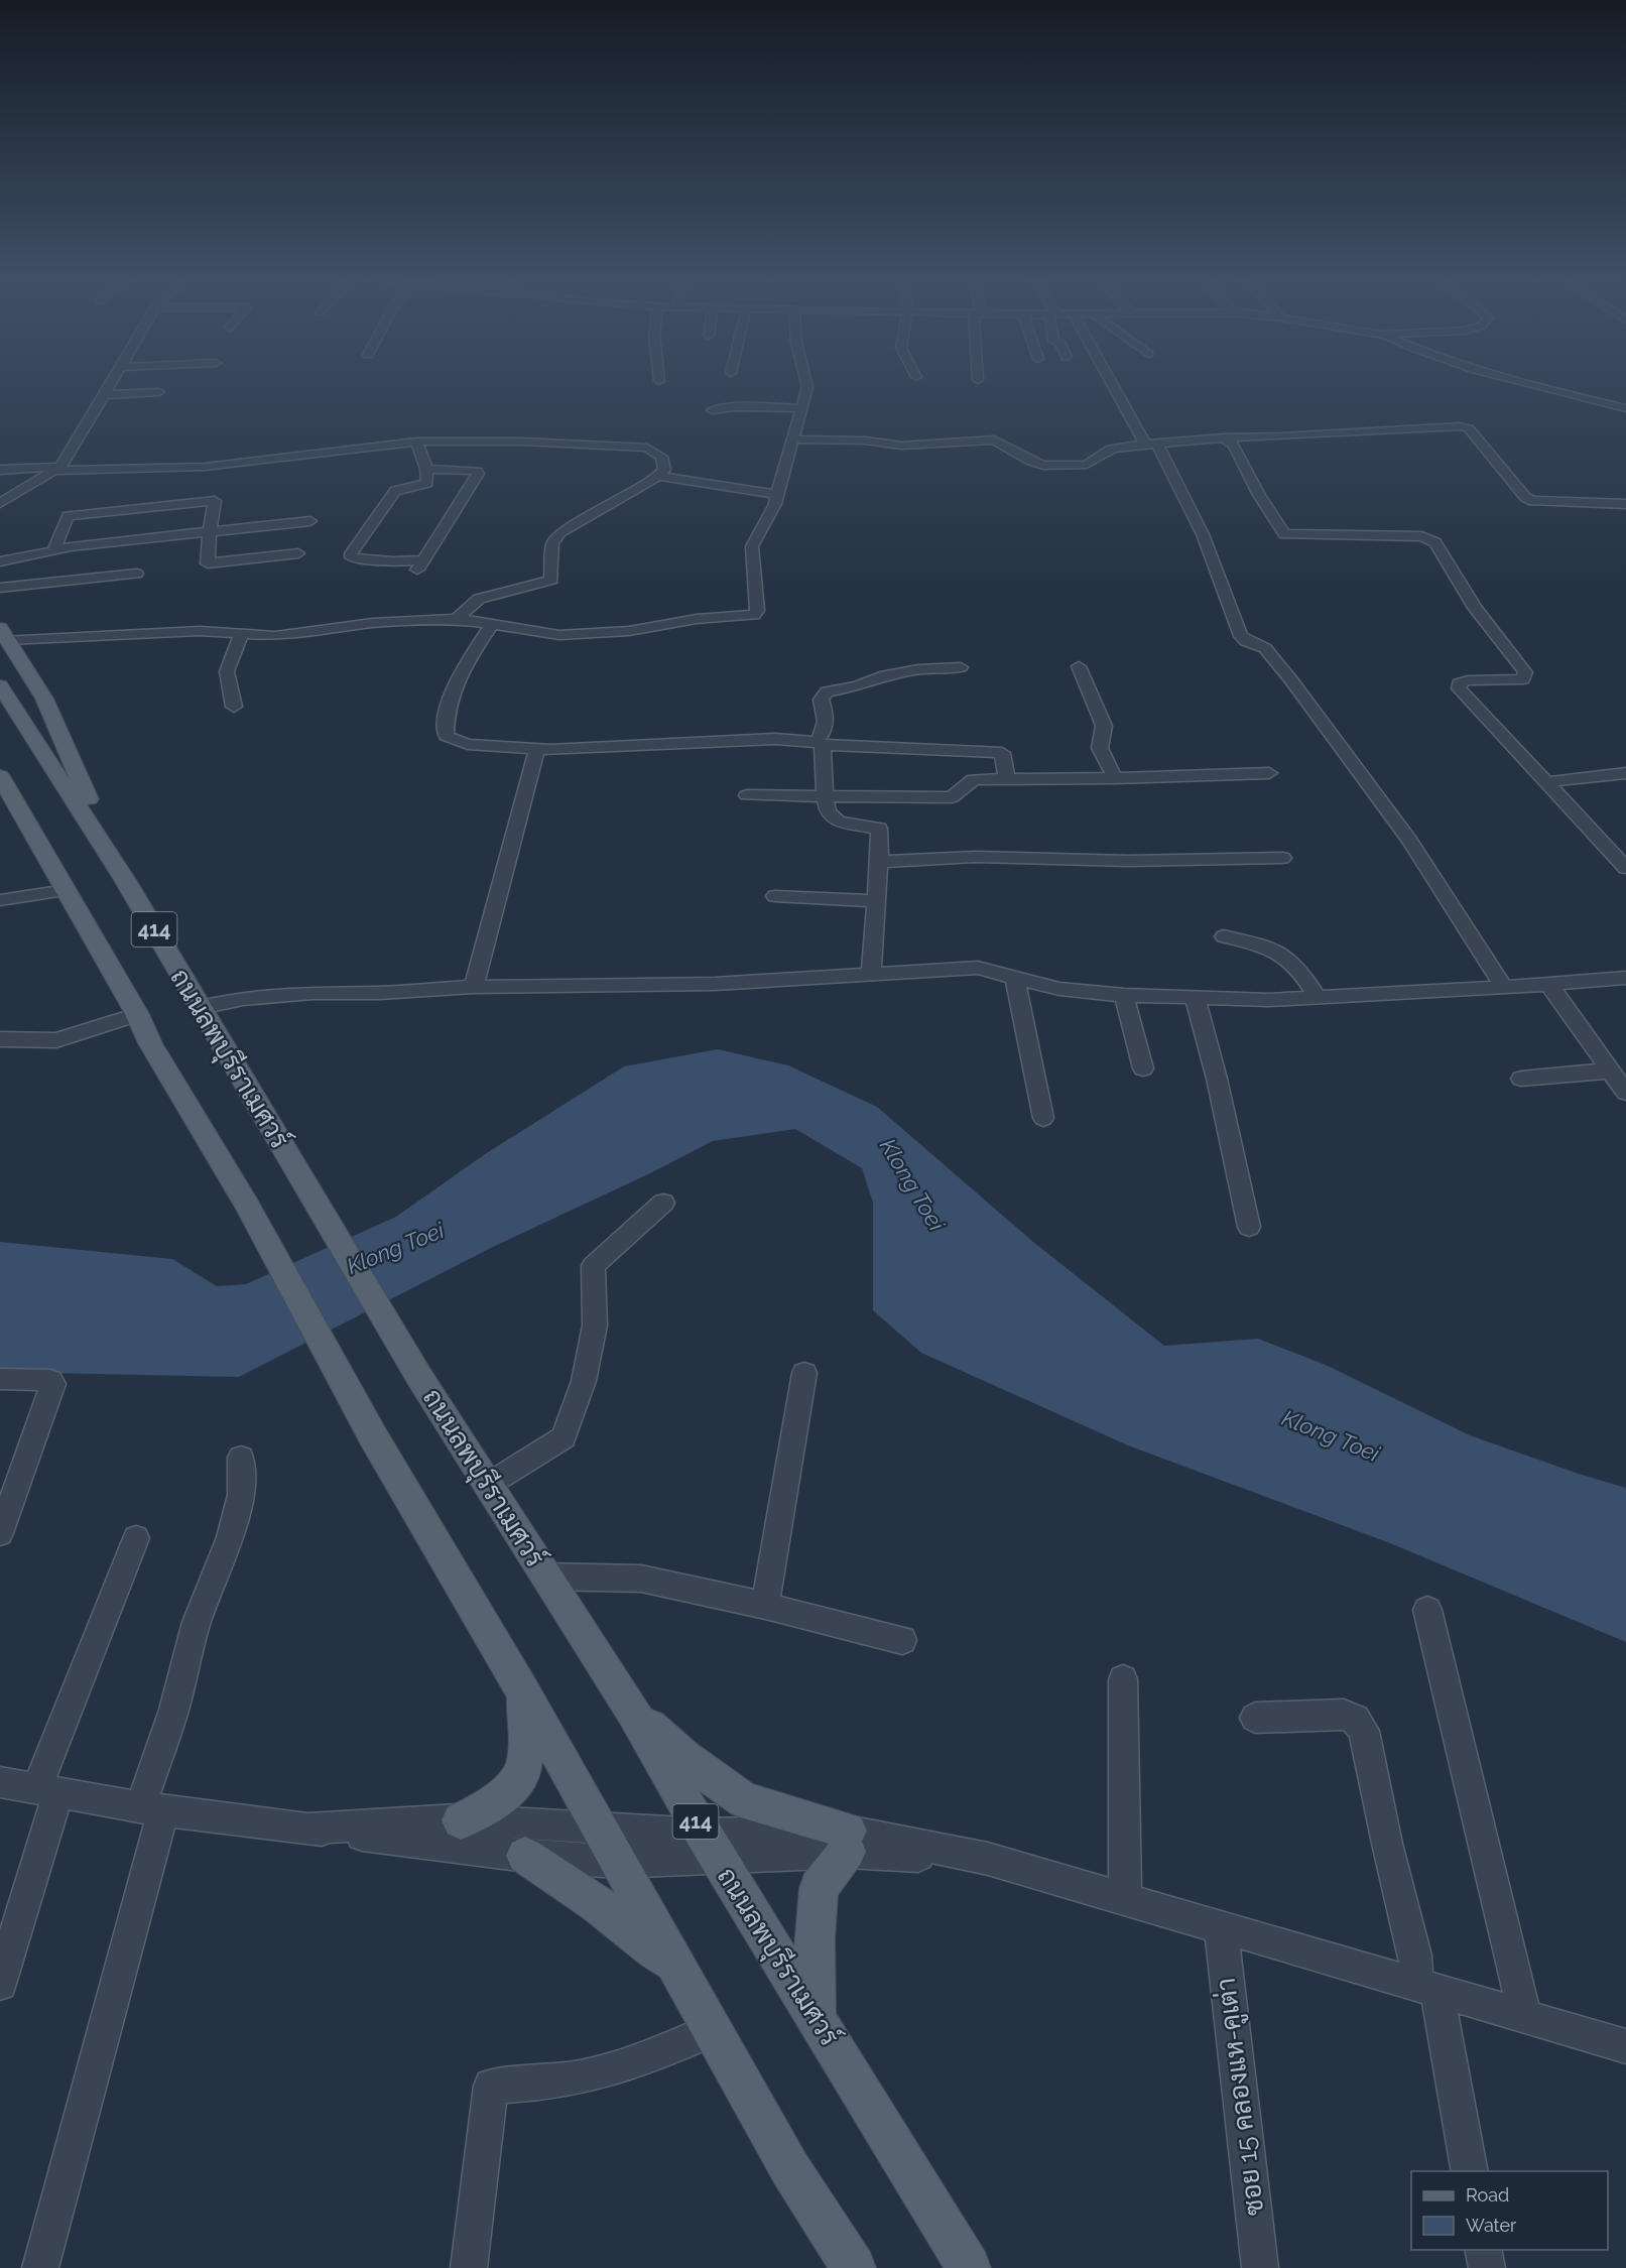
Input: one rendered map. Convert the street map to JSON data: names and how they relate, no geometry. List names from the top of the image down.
{
  "streets": {
    "main road": ["414", "ถนนลพบุรีราเมศวร์"],
    "street": ["ซอย 15 คลองแห-คูเต่า"]
  },
  "crossings": [
    ["414", "ถนนลพบุรีราเมศวร์"]
  ],
  "water": ["Klong Toei"],
  "legend": ["Road", "Water"]
}
